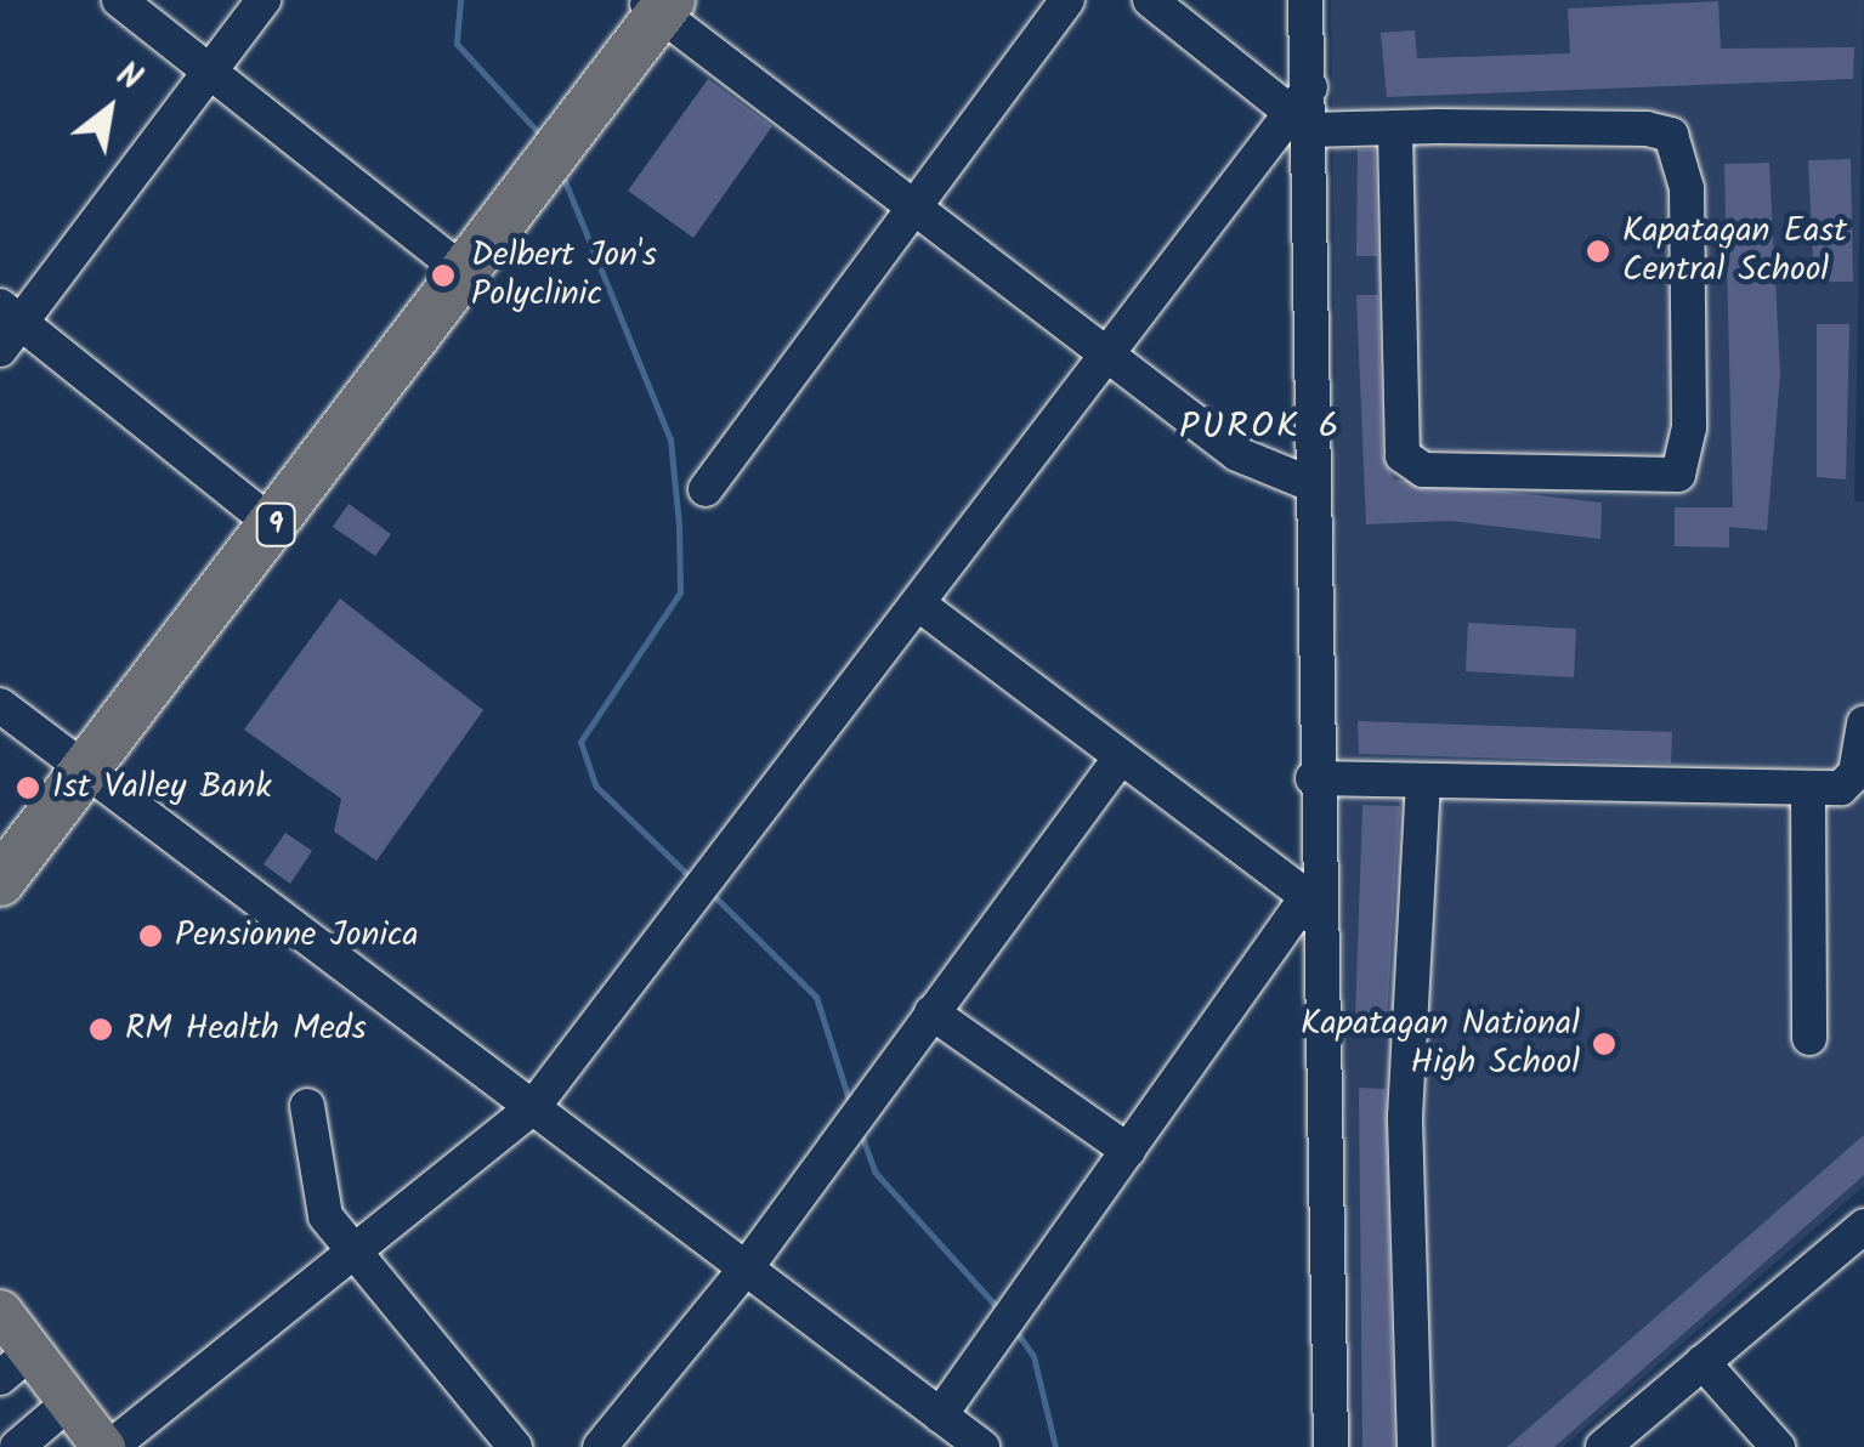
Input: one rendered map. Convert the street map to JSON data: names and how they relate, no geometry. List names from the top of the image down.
{
  "streets": {
    "highway": ["9"]
  },
  "districts": ["PUROK 6"],
  "places": [
    "Kapatagan East Central School",
    "Delbert Jon's Polyclinic",
    "1st Valley Bank",
    "Pensionne Jonica",
    "RM Health Meds",
    "Kapatagan National High School"
  ],
  "north": "top right"
}
